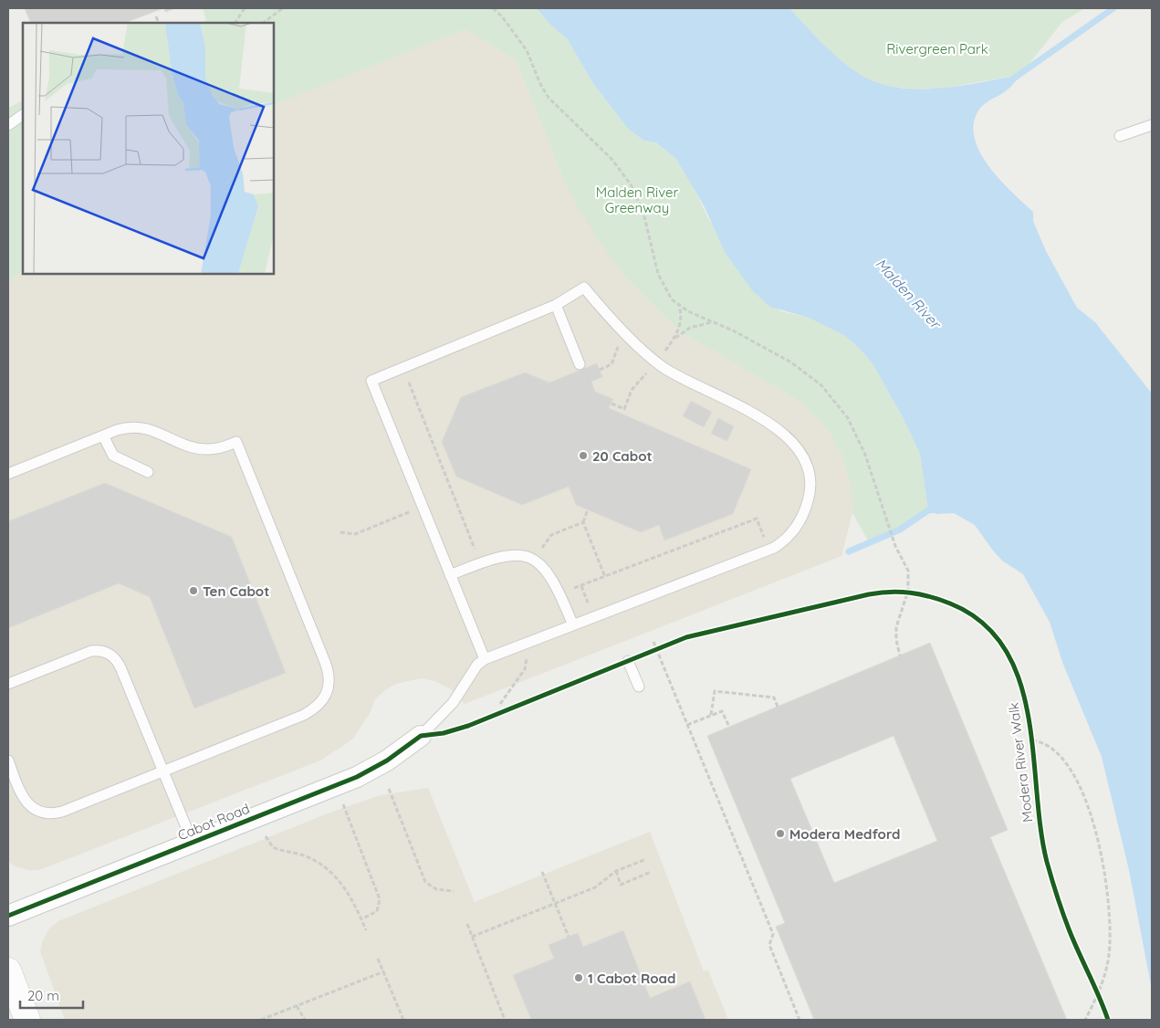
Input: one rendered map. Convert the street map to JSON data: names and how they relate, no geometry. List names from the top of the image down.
{
  "streets": {
    "street": ["Cabot Road"],
    "cycle path": ["Modera River Walk"]
  },
  "water": ["Malden River"],
  "parks": ["Rivergreen Park", "Malden River Greenway"],
  "places": [
    "20 Cabot",
    "Ten Cabot",
    "Modera Medford",
    "1 Cabot Road"
  ],
  "scale_bar": "20 m"
}
